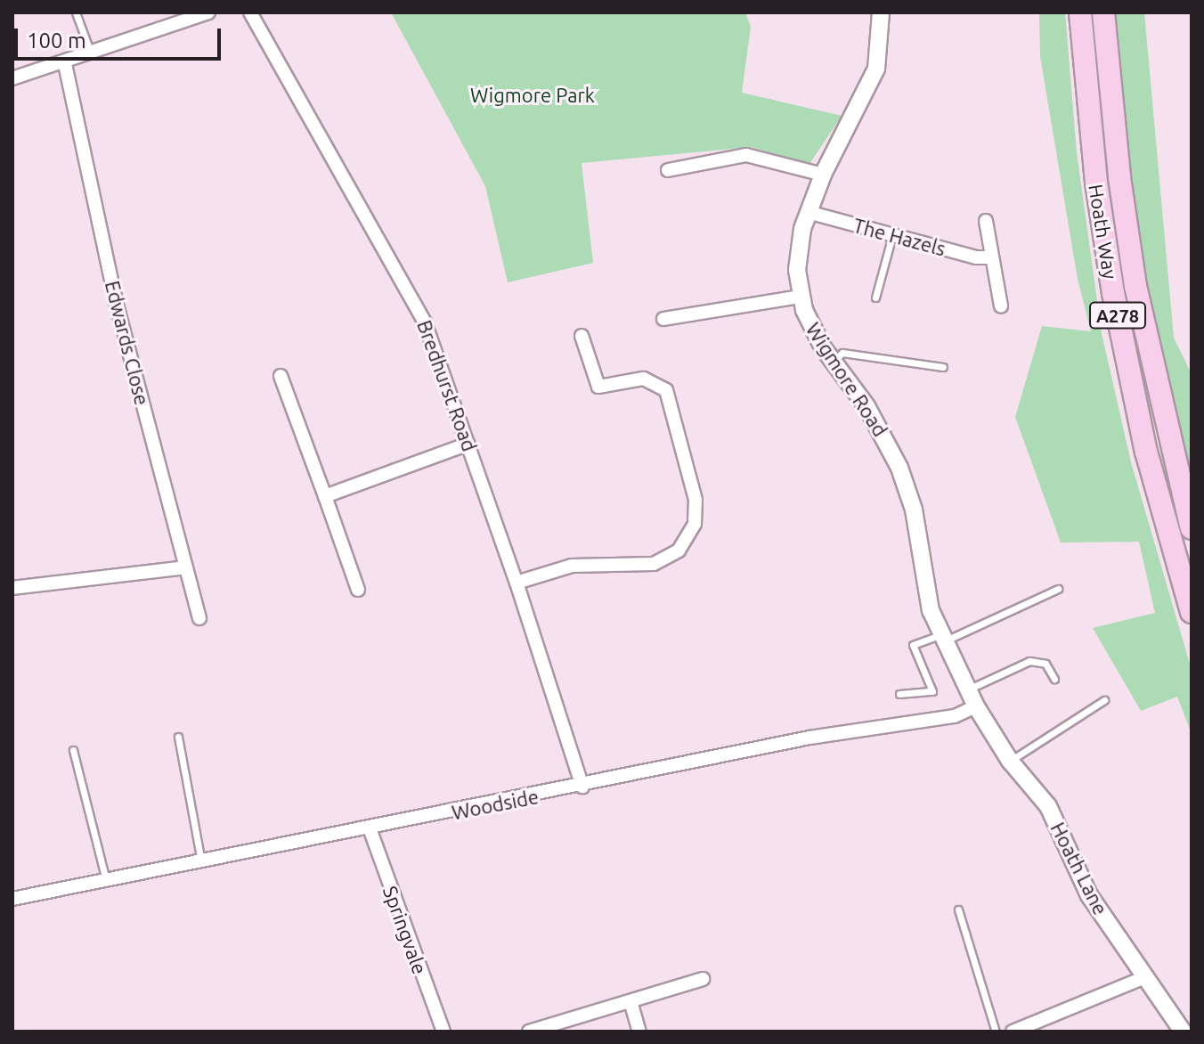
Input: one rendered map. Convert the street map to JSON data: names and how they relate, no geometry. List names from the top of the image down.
{
  "streets": {
    "main road": ["Hoath Way", "A278"],
    "street": [
      "The Hazels",
      "Edwards Close",
      "Wigmore Road",
      "Bredhurst Road",
      "Woodside",
      "Hoath Lane",
      "Springvale"
    ]
  },
  "crossings": [
    ["The Hazels", "Wigmore Road"],
    ["Wigmore Road", "Woodside"],
    ["Wigmore Road", "Hoath Lane"],
    ["Bredhurst Road", "Woodside"],
    ["Woodside", "Hoath Lane"],
    ["Woodside", "Springvale"]
  ],
  "parks": ["Wigmore Park"],
  "scale_bar": "100 m"
}
